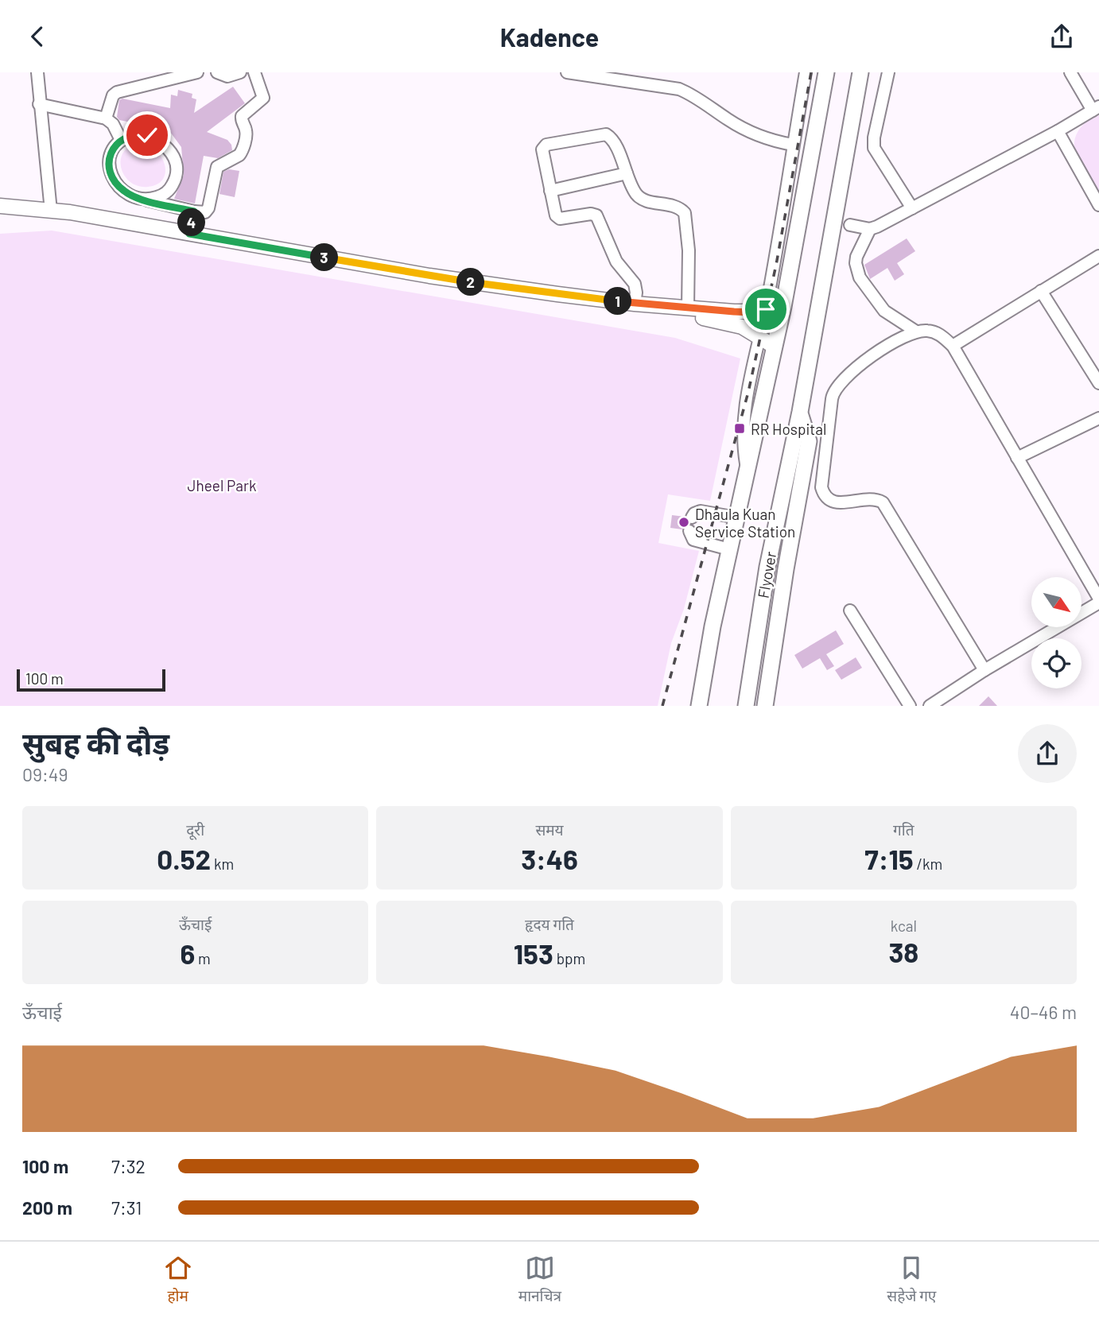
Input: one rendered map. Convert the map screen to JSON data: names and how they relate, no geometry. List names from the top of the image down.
{
  "streets": {
    "highway": ["Flyover"]
  },
  "parks": ["Jheel Park"],
  "places": {
    "transit": ["RR Hospital"],
    "other": ["Dhaula Kuan Service Station"]
  },
  "scale_bar": "100 m",
  "north": "bottom right",
  "page": {
    "header": "Kadence",
    "pins": [
      "4",
      "3",
      "2",
      "1"
    ],
    "scale": "100 m",
    "heading": ["सुबह की दौड़", "09:49"],
    "stats": [
      ["दूरी", "0.52 km"],
      ["समय", "3:46"],
      ["गति", "7:15 /km"],
      ["ऊँचाई", "6 m"],
      ["हृदय गति", "153 bpm"],
      ["kcal", "38"]
    ],
    "chart": ["ऊँचाई", "40–46 m"],
    "list": [
      {
        "name": "100 m",
        "note": "7:32"
      },
      {
        "name": "200 m",
        "note": "7:31"
      }
    ],
    "tabs": ["होम", "मानचित्र", "सहेजे गए"]
  }
}
